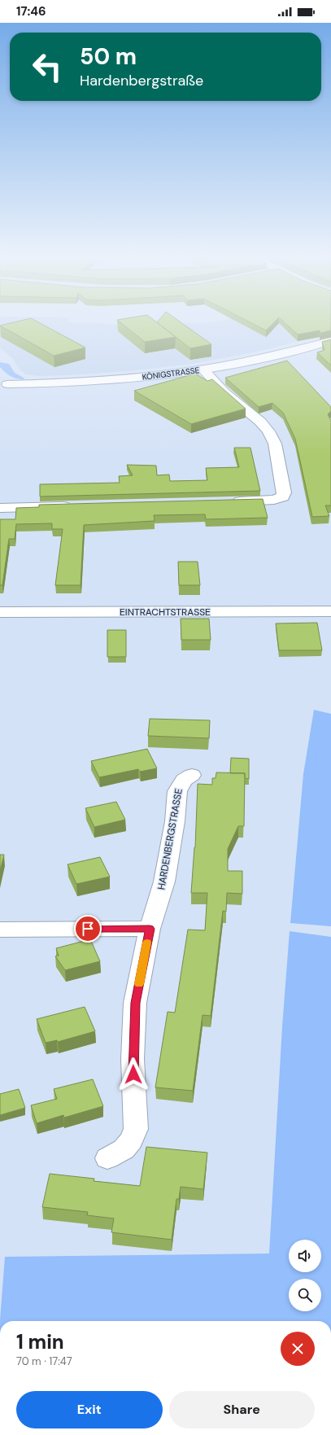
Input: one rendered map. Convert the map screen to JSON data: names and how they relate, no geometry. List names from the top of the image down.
{
  "streets": {
    "street": ["KÖNIGSTRASSE", "EINTRACHTSTRASSE", "HARDENBERGSTRASSE"]
  },
  "page": {
    "status": "17:46",
    "turn": ["50 m", "Hardenbergstraße"],
    "heading": ["1 min", "70 m · 17:47"],
    "buttons": ["Exit", "Share"]
  }
}
